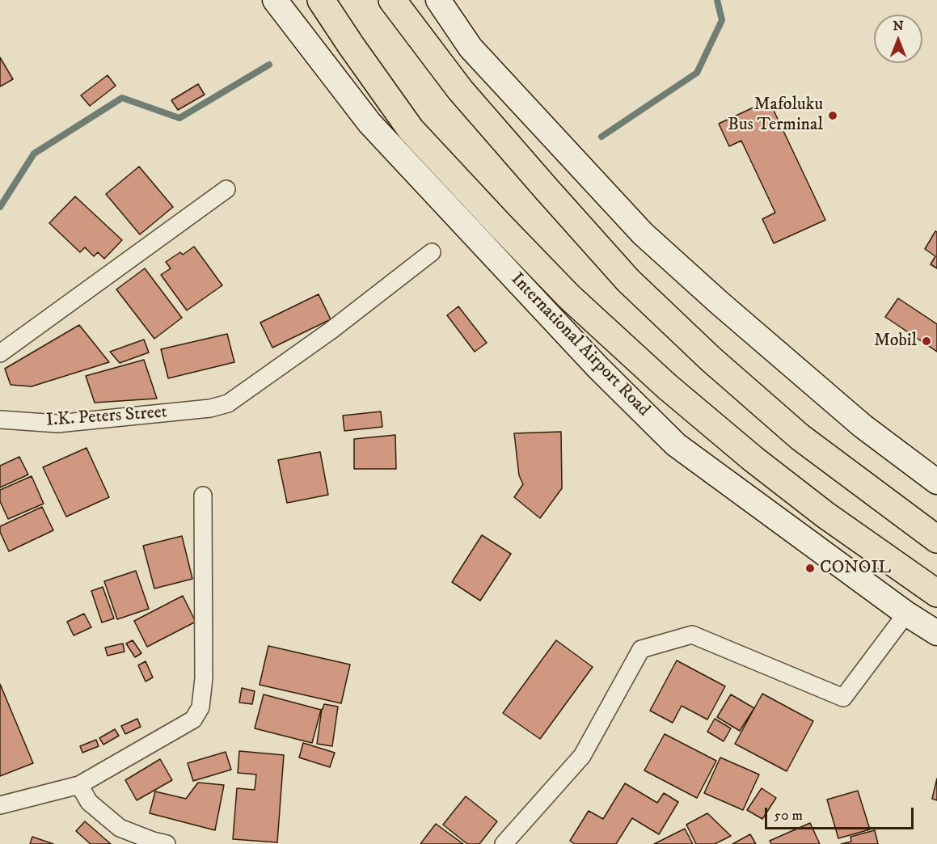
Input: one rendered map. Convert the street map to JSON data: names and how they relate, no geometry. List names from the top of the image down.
{
  "streets": {
    "highway": ["International Airport Road"],
    "street": ["I.K. Peters Street"]
  },
  "places": ["Mafoluku Bus Terminal", "Mobil", "CONOIL"],
  "scale_bar": "50 m",
  "north": "top"
}
